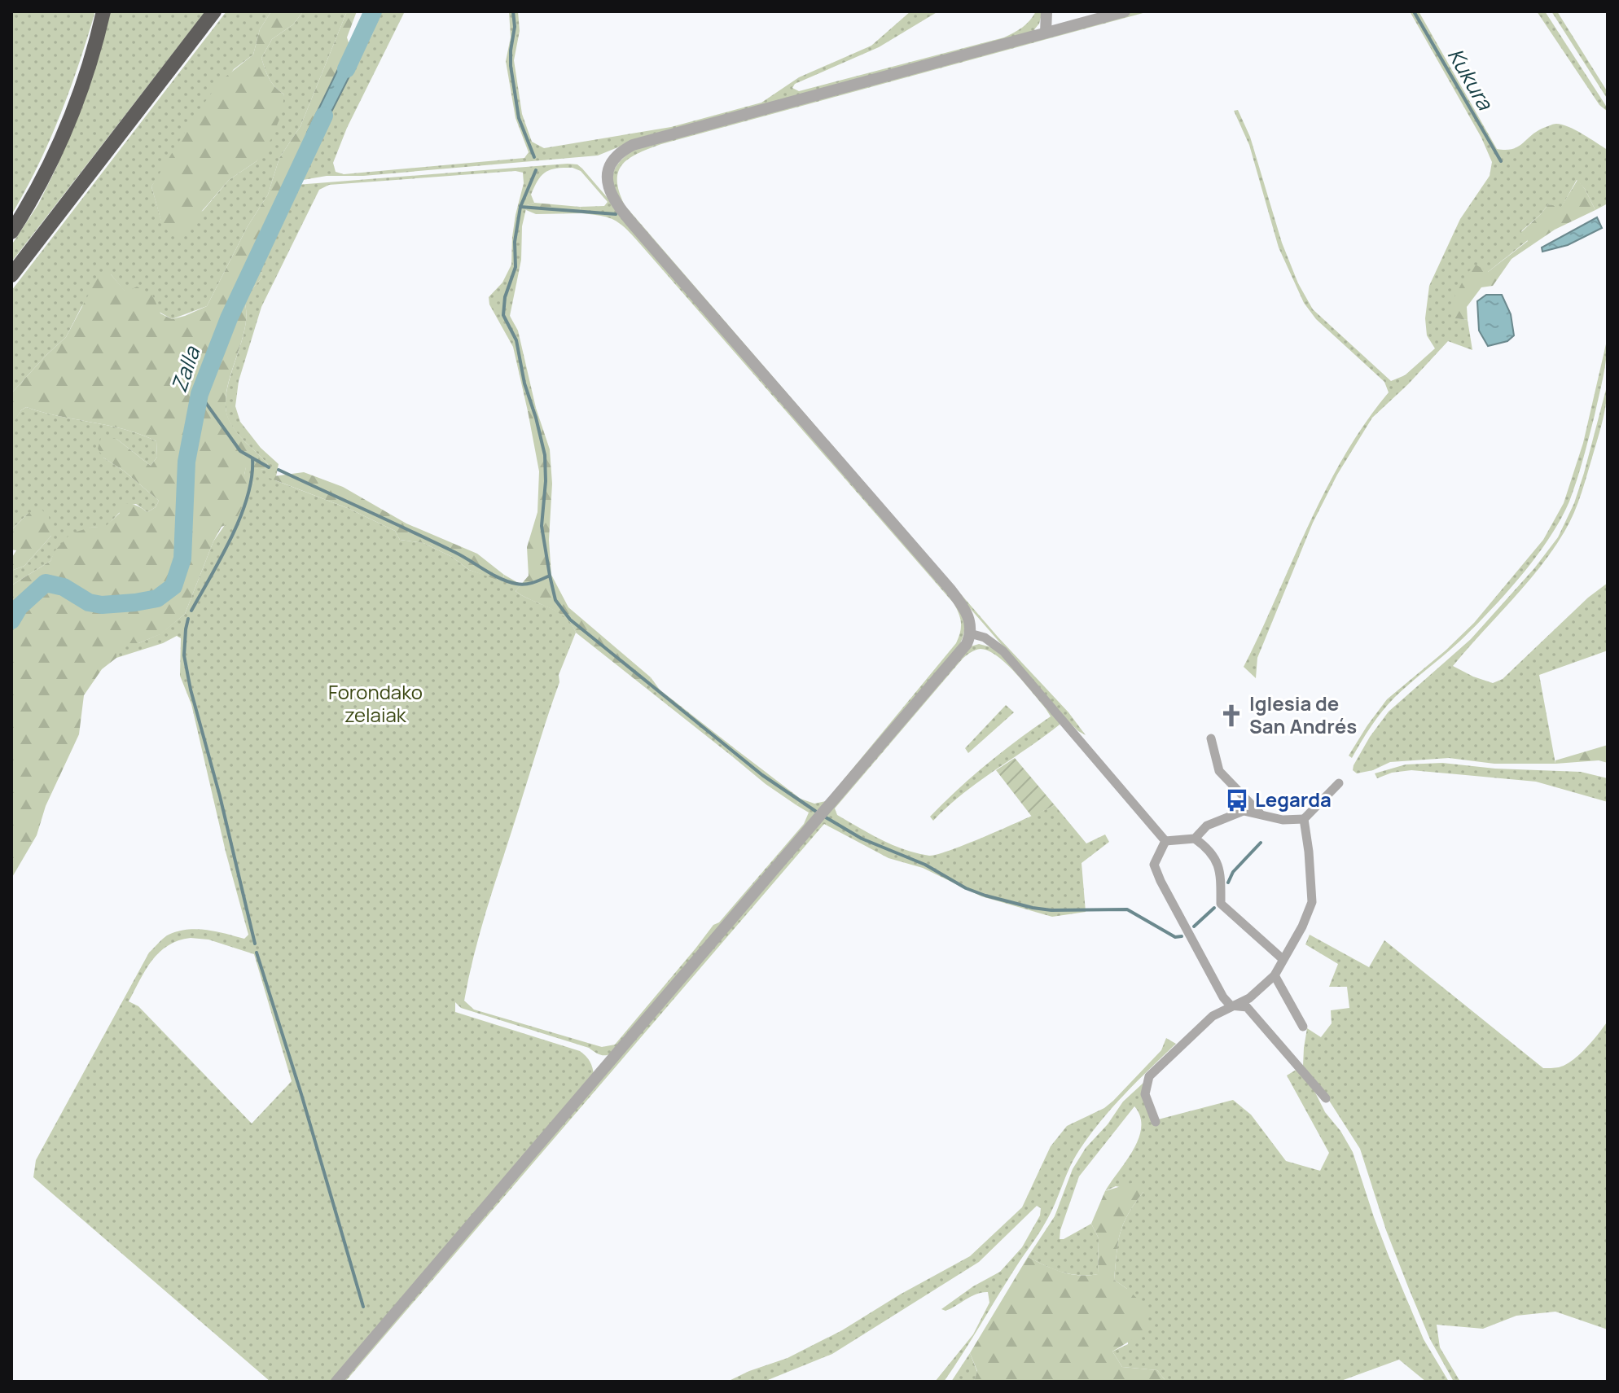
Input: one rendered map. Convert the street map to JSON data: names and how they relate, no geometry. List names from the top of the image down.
{
  "water": ["Kukura", "Zalla"],
  "parks": ["Forondako zelaiak"],
  "places": {
    "church": ["Iglesia de San Andrés"],
    "bus stop": ["Legarda"]
  }
}
